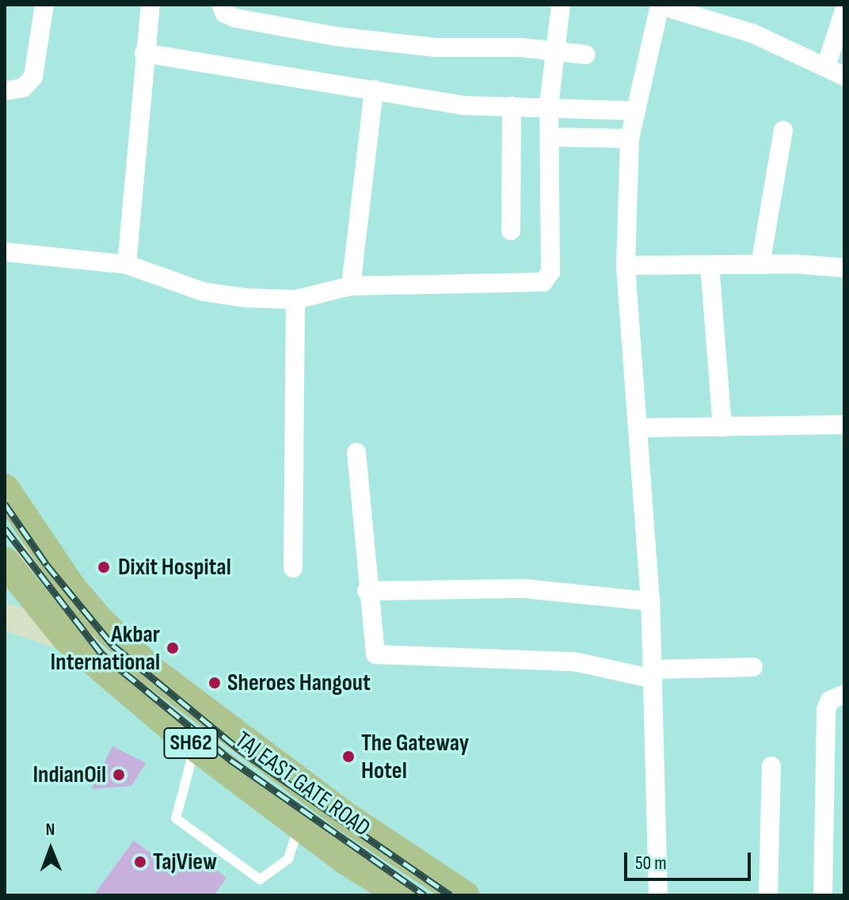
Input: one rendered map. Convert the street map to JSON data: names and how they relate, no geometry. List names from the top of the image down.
{
  "streets": {
    "main road": ["SH62", "TAJ EAST GATE ROAD"]
  },
  "places": [
    "Dixit Hospital",
    "Akbar International",
    "Sheroes Hangout",
    "The Gateway Hotel",
    "IndianOil",
    "TajView"
  ],
  "scale_bar": "50 m",
  "north": "top"
}
